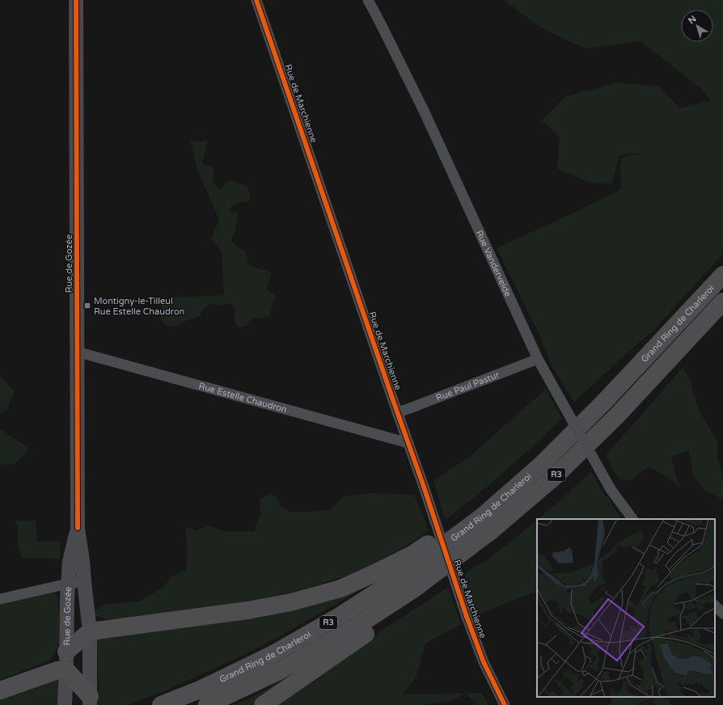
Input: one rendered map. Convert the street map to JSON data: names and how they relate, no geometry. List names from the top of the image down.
{
  "streets": {
    "highway": ["Grand Ring de Charleroi", "R3"],
    "main road": ["Rue de Gozée"],
    "street": [
      "Rue de Marchienne",
      "Rue Vandervelde",
      "Rue Paul Pastur",
      "Rue Estelle Chaudron"
    ]
  },
  "crossings": [
    ["Rue de Marchienne", "Rue Paul Pastur"],
    ["Rue de Marchienne", "Rue Estelle Chaudron"],
    ["Rue de Gozée", "Rue Estelle Chaudron"],
    ["Rue Vandervelde", "Rue Paul Pastur"]
  ],
  "places": {
    "transit": ["Montigny-le-Tilleul Rue Estelle Chaudron"]
  },
  "north": "top left"
}
